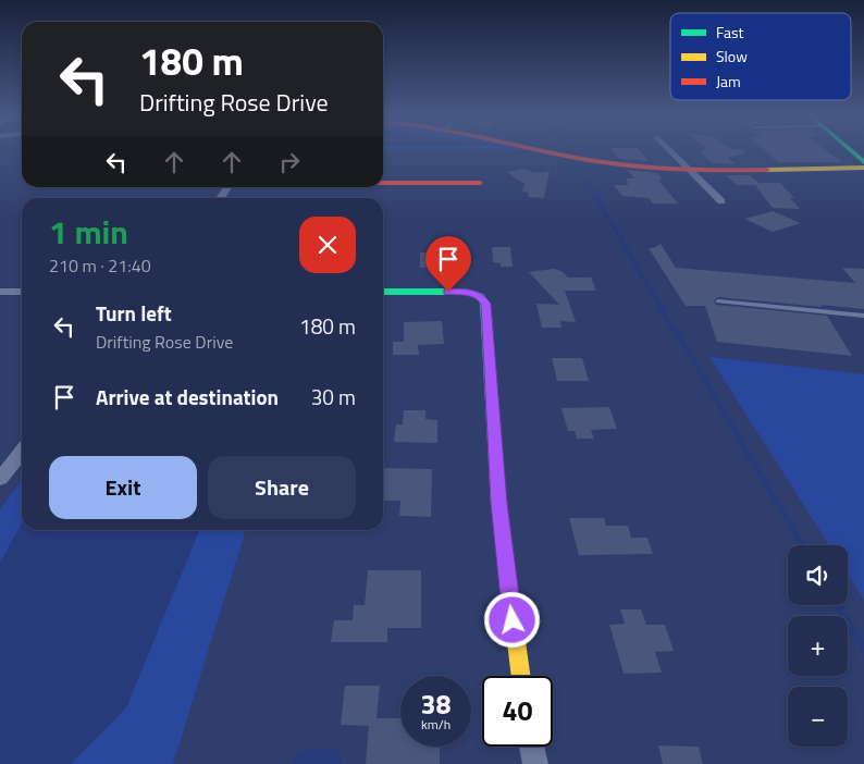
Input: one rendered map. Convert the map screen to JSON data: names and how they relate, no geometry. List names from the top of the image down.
{
  "legend": ["Fast", "Slow", "Jam"],
  "page": {
    "turn": ["180 m", "Drifting Rose Drive"],
    "heading": ["1 min", "210 m · 21:40"],
    "list": [
      {
        "name": "Turn left",
        "note": "Drifting Rose Drive",
        "value": "180 m"
      },
      {
        "name": "Arrive at destination",
        "value": "30 m"
      }
    ],
    "buttons": ["Exit", "Share"],
    "map_buttons": ["+", "−"],
    "speed": "38 km/h",
    "limit": "40"
  }
}
